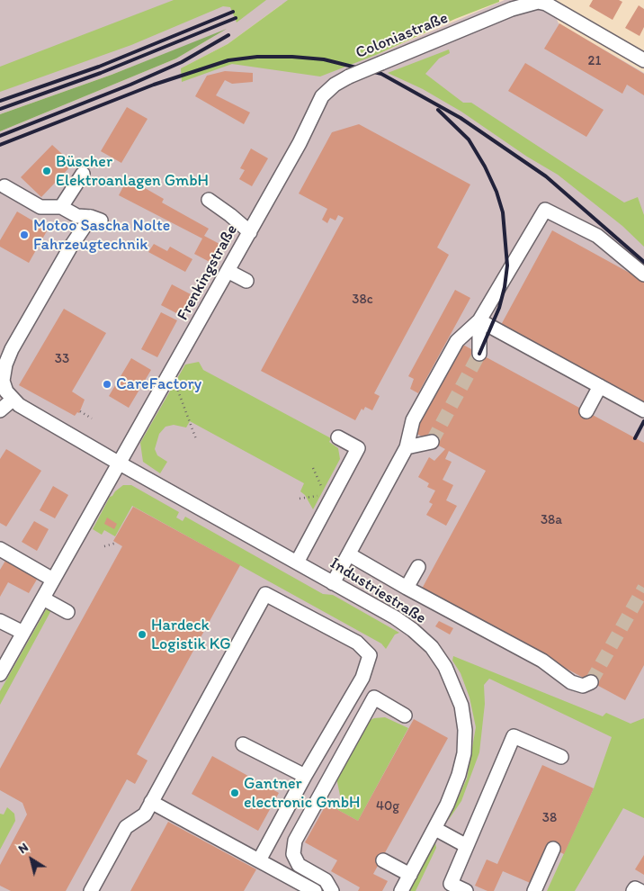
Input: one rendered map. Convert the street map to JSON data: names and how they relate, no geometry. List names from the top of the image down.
{
  "streets": {
    "street": ["Coloniastraße", "Frenkingstraße", "Industriestraße"]
  },
  "crossings": [
    ["Coloniastraße", "Frenkingstraße"],
    ["Frenkingstraße", "Industriestraße"]
  ],
  "places": [
    "Büscher Elektroanlagen GmbH",
    "Motoo Sascha Nolte Fahrzeugtechnik",
    "CareFactory",
    "Hardeck Logistik KG",
    "Gantner electronic GmbH"
  ],
  "house_numbers": [
    "21",
    "38c",
    "33",
    "38a",
    "40g",
    "38"
  ],
  "north": "top left"
}
